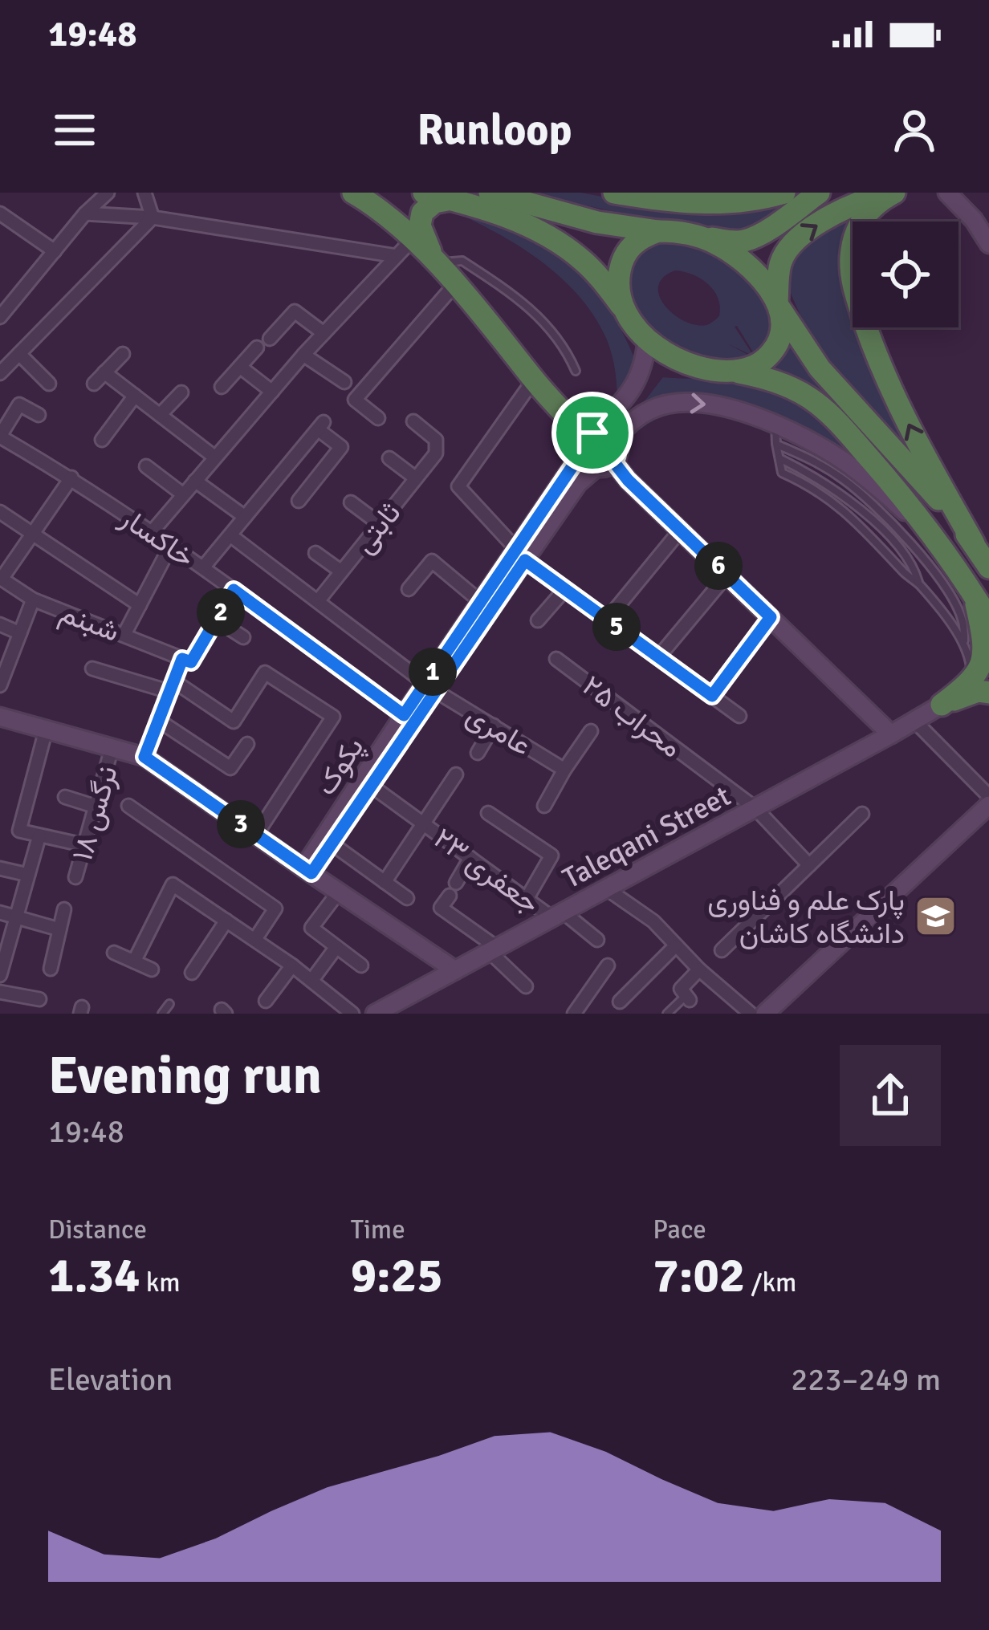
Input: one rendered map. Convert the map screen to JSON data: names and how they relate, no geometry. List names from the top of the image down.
{
  "streets": {
    "street": [
      "ثابتی",
      "خاکسار",
      "شبنم",
      "محراب ۲۵",
      "عامری",
      "پکوک",
      "نرگس ۱۸",
      "Taleqani Street",
      "جعفری ۲۳"
    ]
  },
  "crossings": [
    ["ثابتی", "عامری"],
    ["خاکسار", "پکوک"],
    ["محراب ۲۵", "Taleqani Street"],
    ["عامری", "پکوک"],
    ["پکوک", "جعفری ۲۳"],
    ["Taleqani Street", "جعفری ۲۳"]
  ],
  "places": {
    "school or university": ["پارک علم و فناوری دانشگاه کاشان"]
  },
  "page": {
    "status": "19:48",
    "header": "Runloop",
    "pins": [
      "6",
      "2",
      "5",
      "1",
      "3"
    ],
    "heading": ["Evening run", "19:48"],
    "stats": [
      ["Distance", "1.34 km"],
      ["Time", "9:25"],
      ["Pace", "7:02 /km"]
    ],
    "chart": ["Elevation", "223–249 m"]
  }
}
